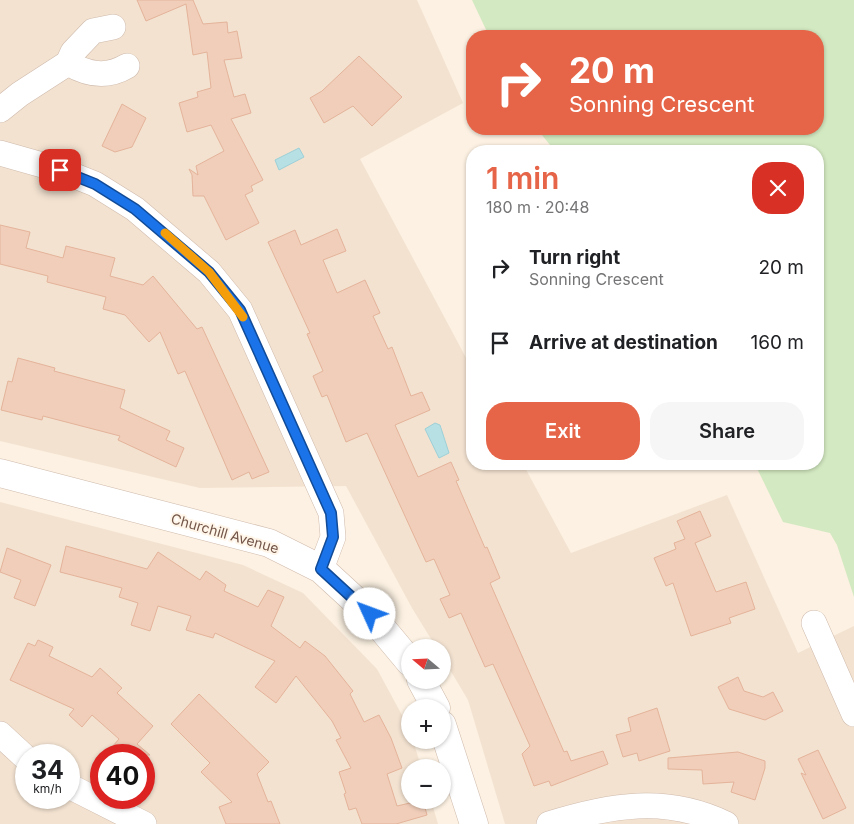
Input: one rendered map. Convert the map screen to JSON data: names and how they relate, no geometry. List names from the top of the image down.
{
  "streets": {
    "street": ["Churchill Avenue"]
  },
  "north": "left",
  "page": {
    "turn": ["20 m", "Sonning Crescent"],
    "heading": ["1 min", "180 m · 20:48"],
    "list": [
      {
        "name": "Turn right",
        "note": "Sonning Crescent",
        "value": "20 m"
      },
      {
        "name": "Arrive at destination",
        "value": "160 m"
      }
    ],
    "buttons": ["Exit", "Share"],
    "map_buttons": ["+", "−"],
    "speed": "34 km/h",
    "limit": "40"
  }
}
